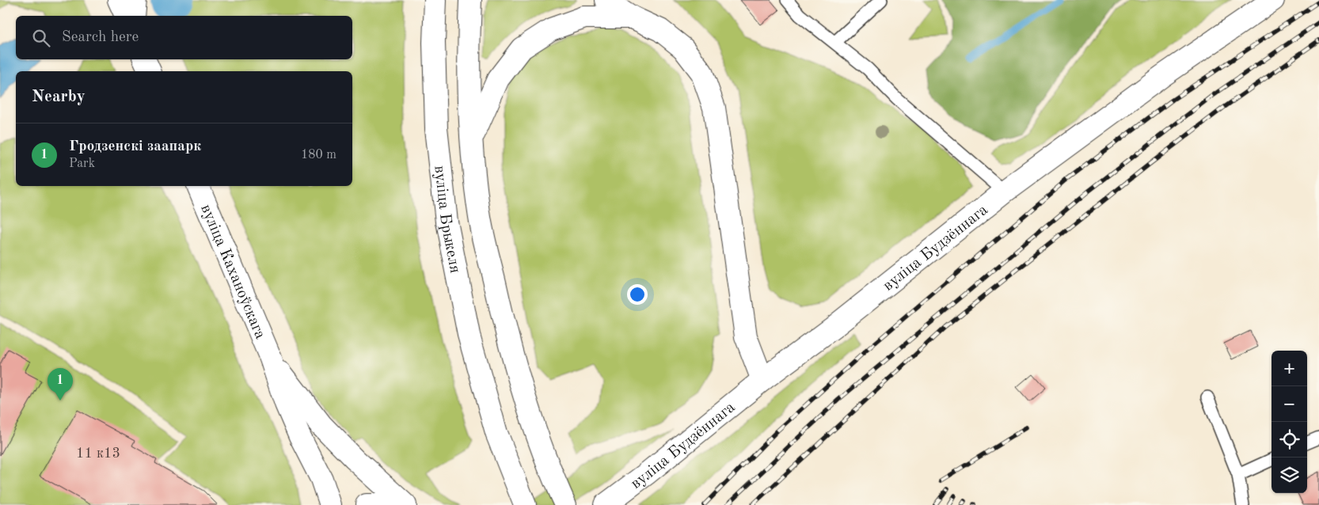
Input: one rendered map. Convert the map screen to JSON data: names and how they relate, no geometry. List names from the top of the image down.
{
  "streets": {
    "main road": ["вуліца Брыкеля", "вуліца Будзённага", "вуліца Каханоўскага"]
  },
  "house_numbers": ["11 к13"],
  "page": {
    "search": "Search here",
    "heading": "Nearby",
    "list": [
      {
        "mark": "1",
        "name": "Гродзенскі заапарк",
        "note": "Park",
        "value": "180 m"
      }
    ],
    "map_buttons": ["+", "−"],
    "pins": "1"
  }
}
